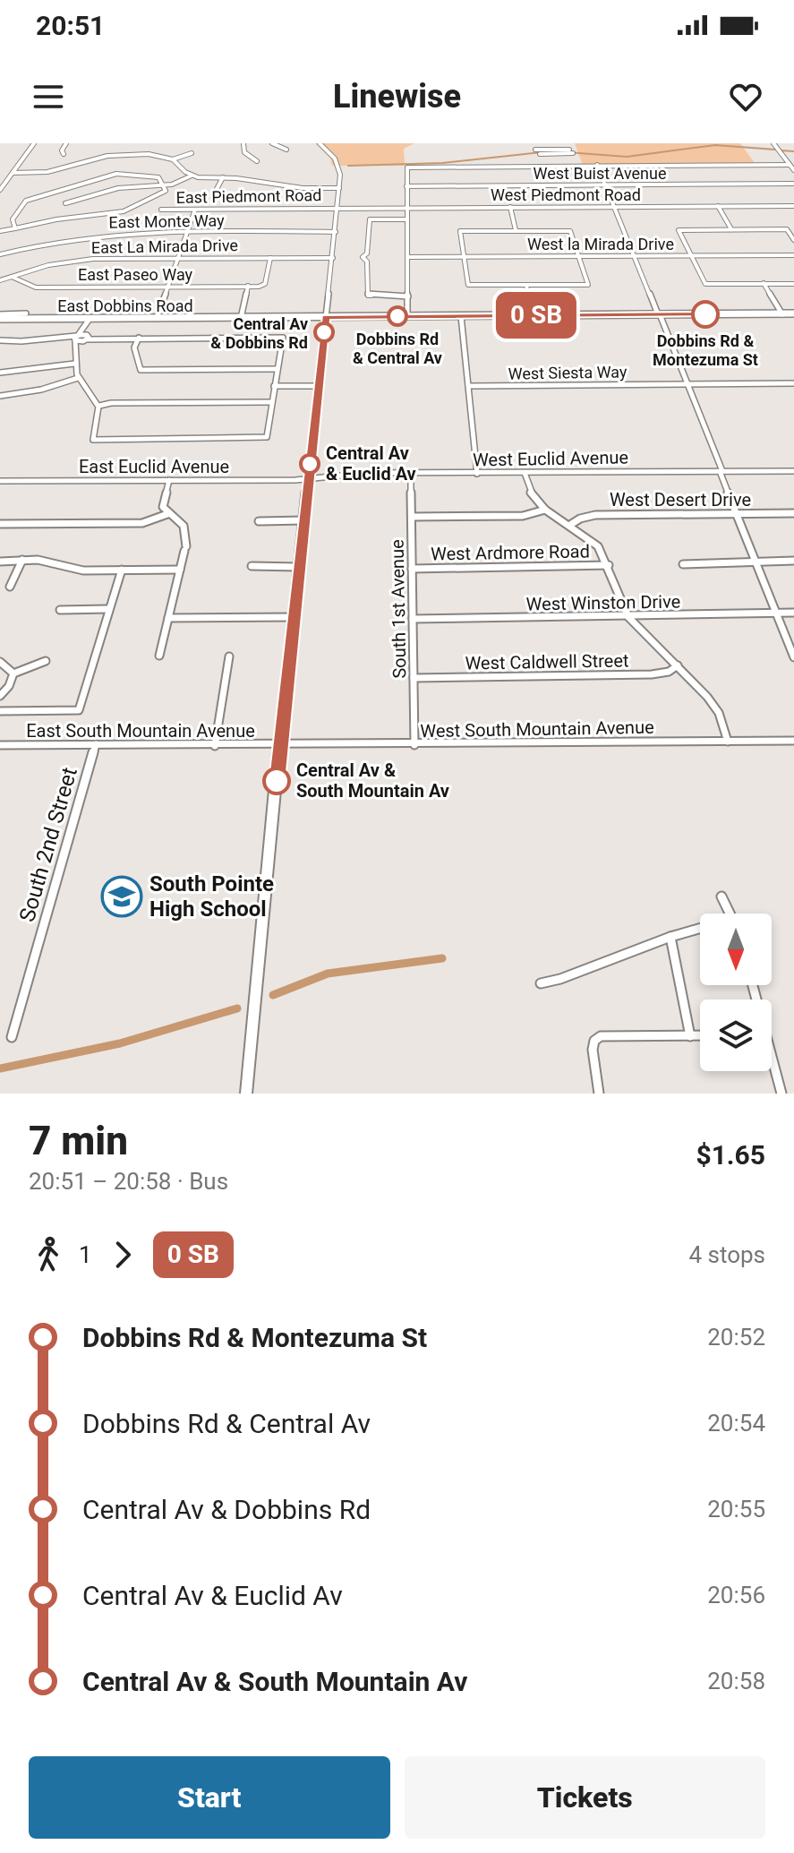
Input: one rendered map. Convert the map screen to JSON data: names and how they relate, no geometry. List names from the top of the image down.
{
  "streets": {
    "main road": ["East Dobbins Road"],
    "street": [
      "West Buist Avenue",
      "West Piedmont Road",
      "East Piedmont Road",
      "East Monte Way",
      "West la Mirada Drive",
      "East La Mirada Drive",
      "East Paseo Way",
      "West Siesta Way",
      "West Euclid Avenue",
      "East Euclid Avenue",
      "West Desert Drive",
      "West Ardmore Road",
      "West Winston Drive",
      "South 1st Avenue",
      "West Caldwell Street",
      "West South Mountain Avenue",
      "East South Mountain Avenue",
      "South 2nd Street"
    ]
  },
  "crossings": [
    ["West Piedmont Road", "East Piedmont Road"],
    ["East La Mirada Drive", "East Paseo Way"],
    ["West Euclid Avenue", "East Euclid Avenue"],
    ["West Euclid Avenue", "South 1st Avenue"],
    ["West Ardmore Road", "South 1st Avenue"],
    ["West Winston Drive", "South 1st Avenue"],
    ["South 1st Avenue", "West Caldwell Street"],
    ["South 1st Avenue", "West South Mountain Avenue"],
    ["West South Mountain Avenue", "East South Mountain Avenue"],
    ["East South Mountain Avenue", "South 2nd Street"]
  ],
  "places": {
    "other": [
      "Dobbins Rd & Montezuma St",
      "Dobbins Rd & Central Av",
      "Central Av & Dobbins Rd",
      "Central Av & Euclid Av",
      "Central Av & South Mountain Av"
    ],
    "school or university": ["South Pointe High School"]
  },
  "north": "bottom",
  "page": {
    "status": "20:51",
    "header": "Linewise",
    "on_map": "0 SB",
    "heading": ["7 min", "20:51 – 20:58 · Bus", "$1.65"],
    "legs": ["1", "0 SB", "4 stops"],
    "list": [
      {
        "name": "Dobbins Rd & Montezuma St",
        "value": "20:52"
      },
      {
        "name": "Dobbins Rd & Central Av",
        "value": "20:54"
      },
      {
        "name": "Central Av & Dobbins Rd",
        "value": "20:55"
      },
      {
        "name": "Central Av & Euclid Av",
        "value": "20:56"
      },
      {
        "name": "Central Av & South Mountain Av",
        "value": "20:58"
      }
    ],
    "buttons": ["Start", "Tickets"]
  }
}
